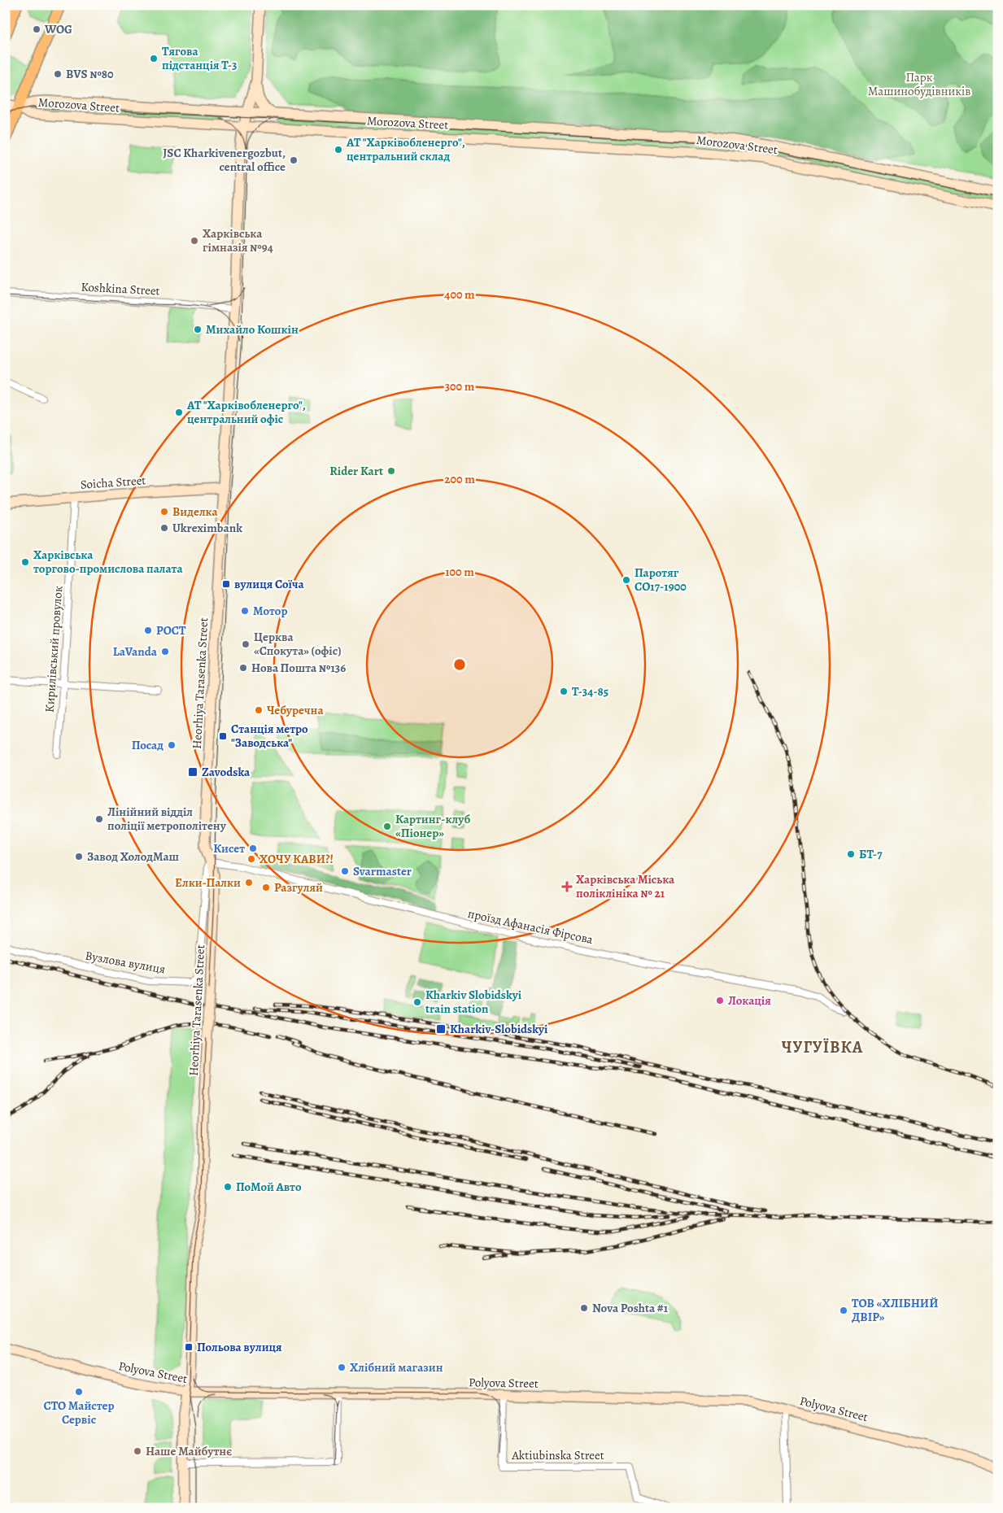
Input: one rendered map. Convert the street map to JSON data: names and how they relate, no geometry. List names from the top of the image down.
{
  "streets": {
    "main road": [
      "Morozova Street",
      "Soicha Street",
      "Heorhiya Tarasenka Street",
      "Polyova Street"
    ],
    "street": [
      "Koshkina Street",
      "Кирилівський провулок",
      "проїзд Афанасія Фірсова",
      "Вузлова вулиця",
      "Aktiubinska Street"
    ]
  },
  "crossings": [
    ["Morozova Street", "Heorhiya Tarasenka Street"],
    ["Koshkina Street", "Heorhiya Tarasenka Street"],
    ["Soicha Street", "Кирилівський провулок"],
    ["Soicha Street", "Heorhiya Tarasenka Street"],
    ["Heorhiya Tarasenka Street", "проїзд Афанасія Фірсова"],
    ["Heorhiya Tarasenka Street", "Вузлова вулиця"],
    ["Heorhiya Tarasenka Street", "Polyova Street"],
    ["проїзд Афанасія Фірсова", "Вузлова вулиця"],
    ["Polyova Street", "Aktiubinska Street"]
  ],
  "districts": ["ЧУГУЇВКА"],
  "parks": ["Парк Машинобудівників"],
  "places": {
    "other": [
      "WOG",
      "Тягова підстанція Т-3",
      "BVS №80",
      "АТ \"Харківобленерго\", центральний склад",
      "JSC Kharkivenergozbut, central office",
      "Харківська гімназія №94",
      "Михайло Кошкін",
      "АТ \"Харківобленерго\", центральний офіс",
      "Rider Kart",
      "Виделка",
      "Ukreximbank",
      "Харківська торгово-промислова палата",
      "Паротяг СО17-1900",
      "Мотор",
      "РОСТ",
      "Церква «Спокута» (офіс)",
      "LaVanda",
      "Нова Пошта №136",
      "Т-34-85",
      "Чебуречна",
      "Посад",
      "Лінійний відділ поліції метрополітену",
      "Картинг-клуб «Піонер»",
      "Кисет",
      "БТ-7",
      "Завод ХолодМаш",
      "ХОЧУ КАВИ?!",
      "Svarmaster",
      "Елки-Палки",
      "Разгуляй",
      "Локація",
      "Kharkiv Slobidskyi train station",
      "ПоМой Авто",
      "Nova Poshta #1",
      "ТОВ «ХЛІБНИЙ ДВІР»",
      "Хлібний магазин",
      "СТО Майстер Сервіс",
      "Наше Майбутнє"
    ],
    "transit": [
      "вулиця Соїча",
      "Станція метро \"Заводська\"",
      "Zavodska",
      "Kharkіv-Slobidskyi",
      "Польова вулиця"
    ],
    "health": ["Харківська Міська поліклініка № 21"]
  },
  "rings": [
    "400 m",
    "300 m",
    "200 m",
    "100 m"
  ]
}
